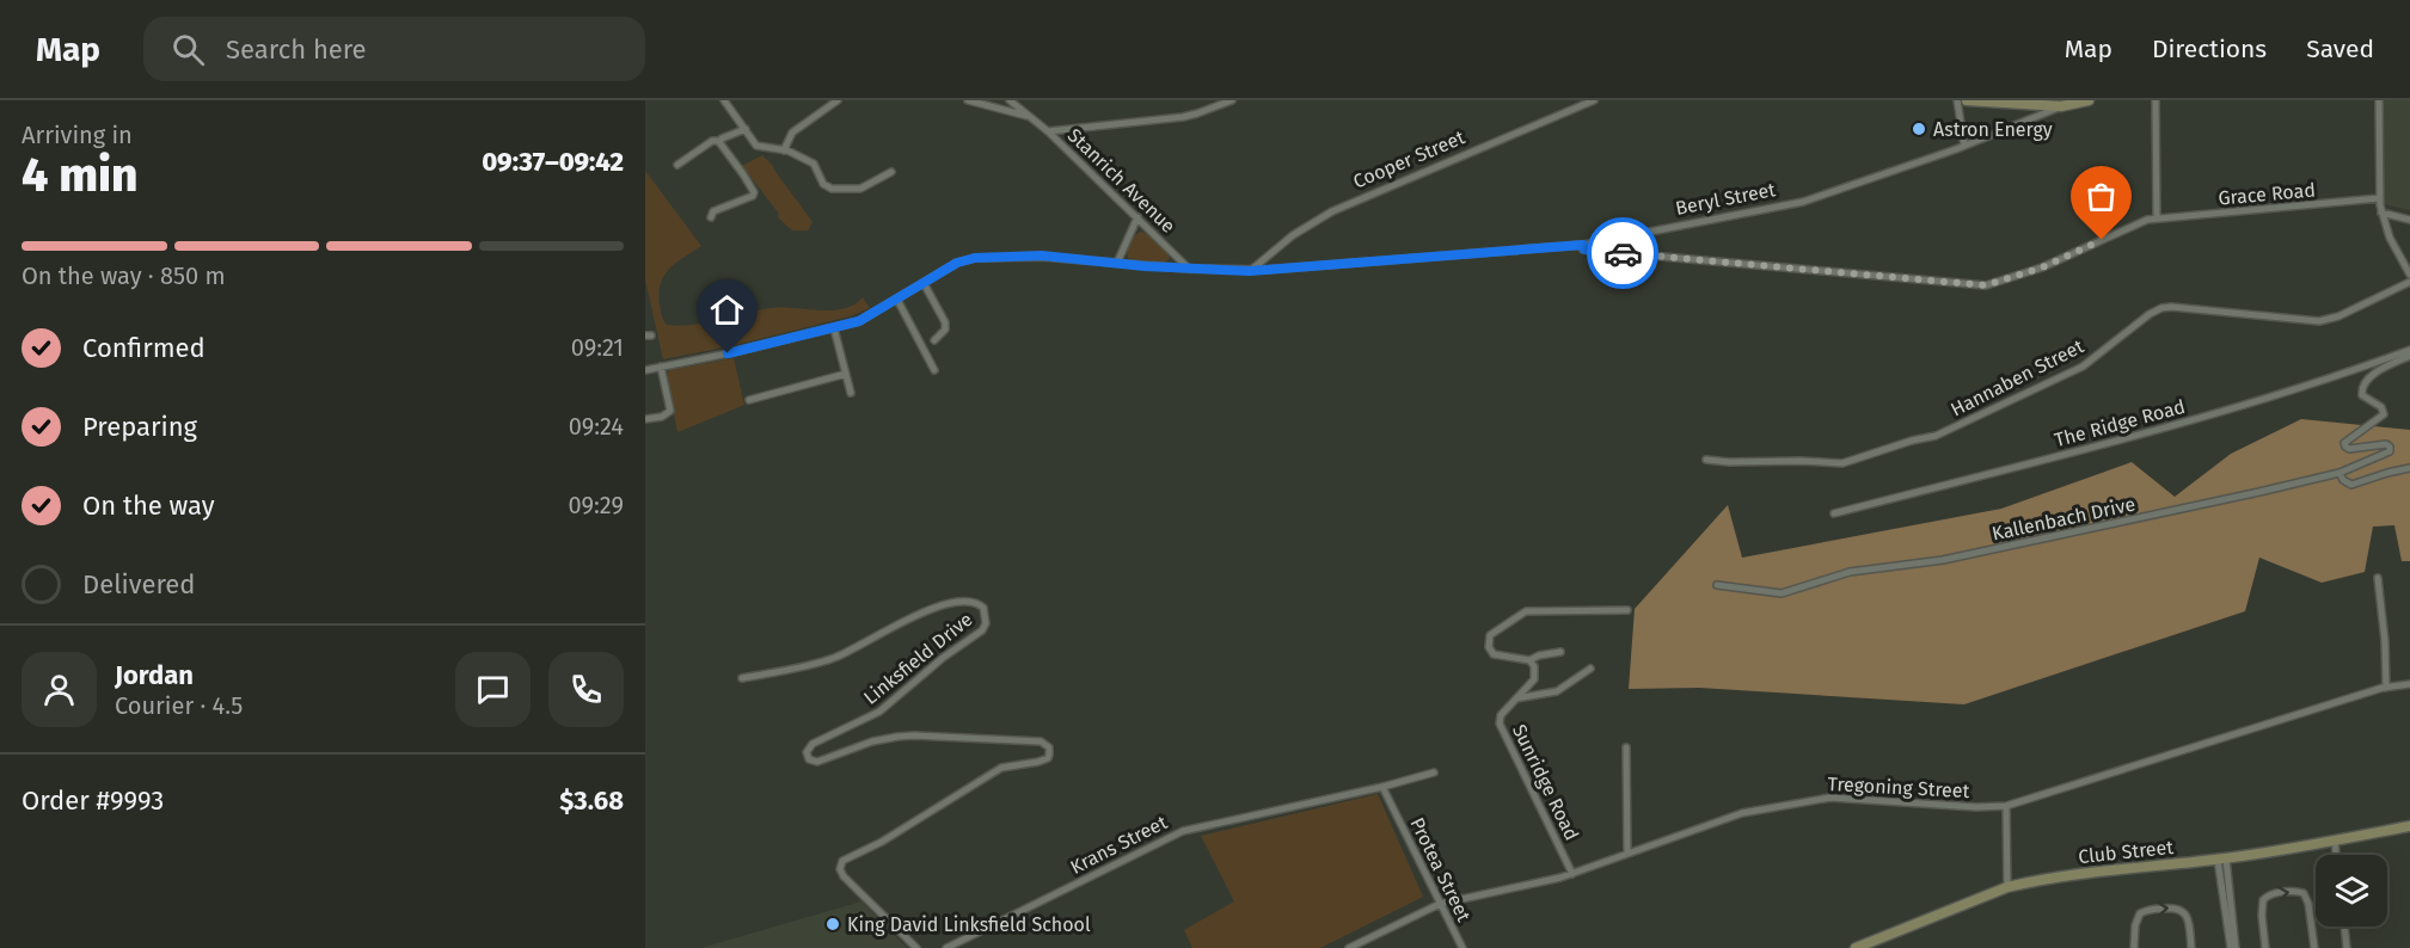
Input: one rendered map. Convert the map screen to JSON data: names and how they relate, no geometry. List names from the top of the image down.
{
  "streets": {
    "main road": ["Beryl Street", "Club Street"],
    "street": [
      "Cooper Street",
      "Stanrich Avenue",
      "Grace Road",
      "Hannaben Street",
      "The Ridge Road",
      "Kallenbach Drive",
      "Linksfield Drive",
      "Sunridge Road",
      "Tregoning Street",
      "Krans Street",
      "Protea Street"
    ]
  },
  "crossings": [
    ["Cooper Street", "Beryl Street"],
    ["Stanrich Avenue", "Beryl Street"],
    ["Grace Road", "Beryl Street"],
    ["Sunridge Road", "Tregoning Street"],
    ["Tregoning Street", "Protea Street"],
    ["Krans Street", "Protea Street"]
  ],
  "places": ["Astron Energy", "King David Linksfield School"],
  "page": {
    "header": "Map",
    "search": "Search here",
    "nav": ["Map", "Directions", "Saved"],
    "heading": ["4 min", "Arriving in", "09:37–09:42"],
    "panel": [
      "Jordan",
      "Courier · 4.5",
      "Order #9993",
      "$3.68"
    ],
    "bar": "On the way · 850 m",
    "list": [
      ["Confirmed", "09:21"],
      ["Preparing", "09:24"],
      ["On the way", "09:29"],
      "Delivered"
    ]
  }
}
